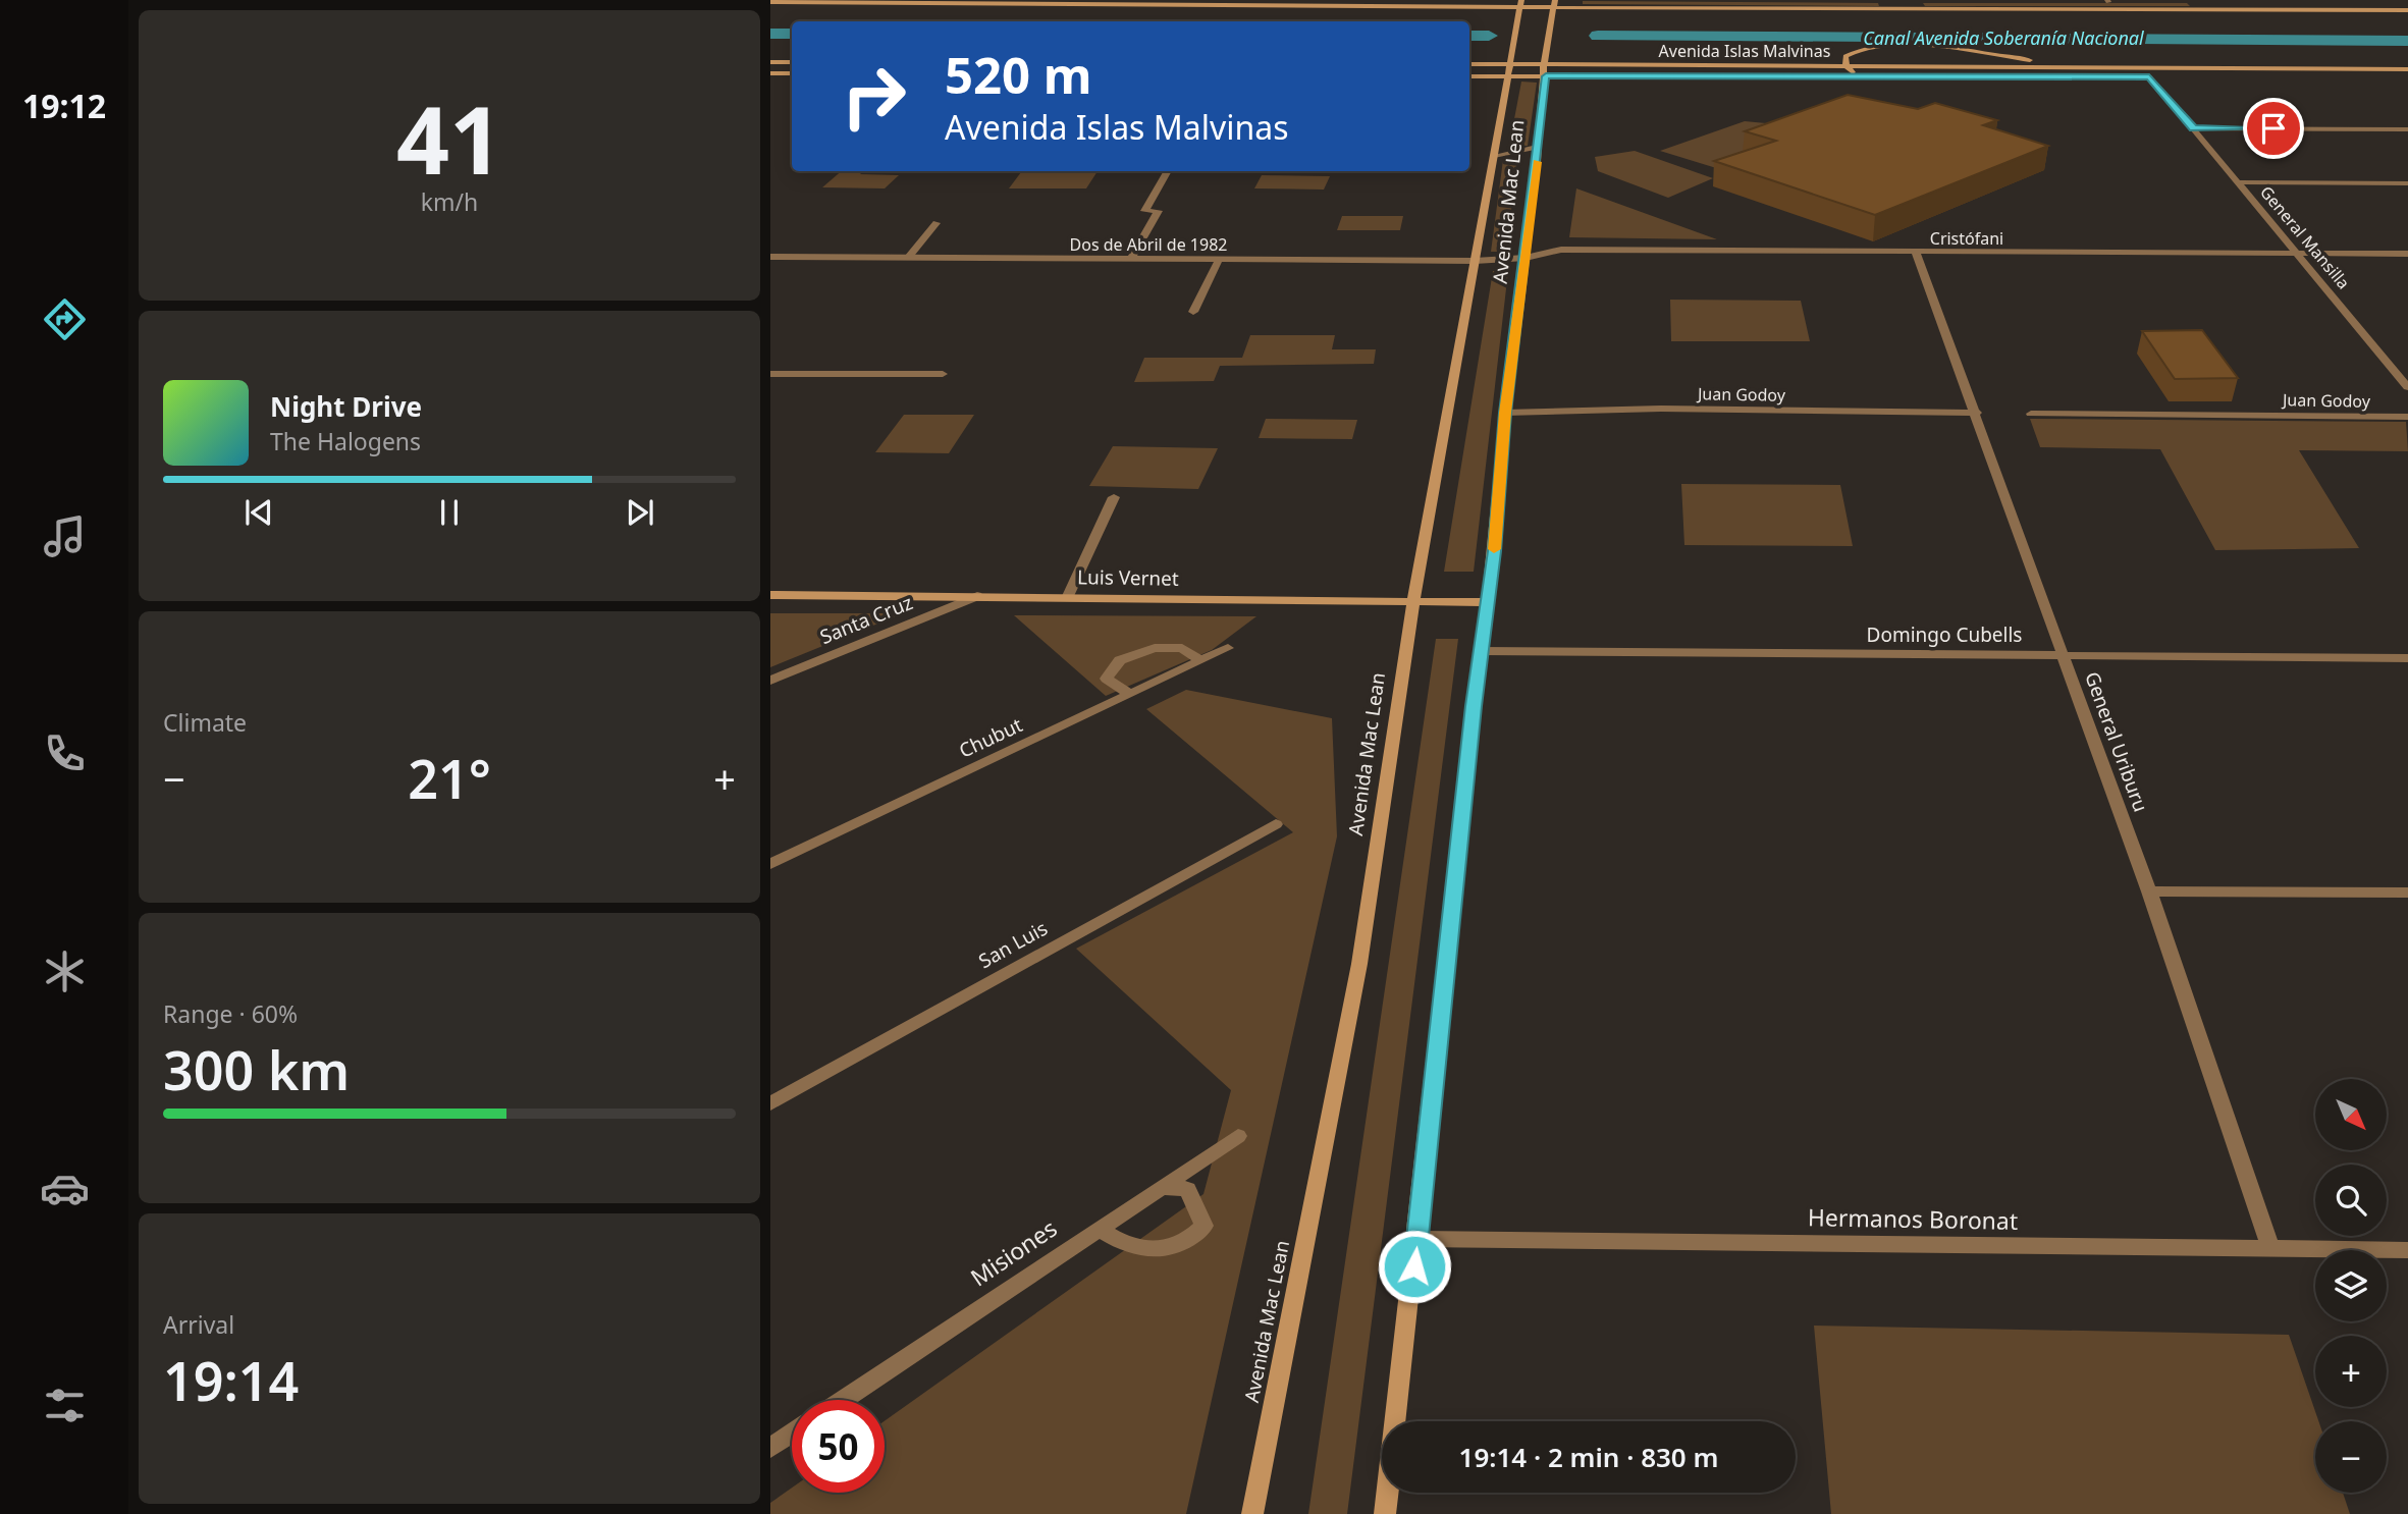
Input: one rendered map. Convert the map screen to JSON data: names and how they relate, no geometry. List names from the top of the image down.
{
  "streets": {
    "main road": ["Avenida Islas Malvinas", "Avenida Mac Lean", "Luis Vernet"],
    "street": [
      "General Mansilla",
      "Cristófani",
      "Dos de Abril de 1982",
      "Juan Godoy",
      "Santa Cruz",
      "Domingo Cubells",
      "Chubut",
      "General Uriburu",
      "San Luis",
      "Hermanos Boronat",
      "Misiones"
    ]
  },
  "crossings": [
    ["Avenida Islas Malvinas", "Avenida Mac Lean"],
    ["Avenida Islas Malvinas", "General Mansilla"],
    ["Avenida Mac Lean", "Cristófani"],
    ["Avenida Mac Lean", "Dos de Abril de 1982"],
    ["Avenida Mac Lean", "Juan Godoy"],
    ["Avenida Mac Lean", "Luis Vernet"],
    ["Avenida Mac Lean", "Domingo Cubells"],
    ["Avenida Mac Lean", "Hermanos Boronat"],
    ["General Mansilla", "Cristófani"],
    ["Cristófani", "Dos de Abril de 1982"],
    ["Cristófani", "General Uriburu"],
    ["Juan Godoy", "General Uriburu"],
    ["Luis Vernet", "Santa Cruz"],
    ["Domingo Cubells", "General Uriburu"],
    ["General Uriburu", "Hermanos Boronat"]
  ],
  "water": ["Canal Avenida Soberanía Nacional"],
  "north": "bottom right",
  "page": {
    "tabs": "19:12",
    "tile": [
      ["41", "km/h"],
      "Climate",
      ["Range · 60%", "300 km"],
      ["Arrival", "19:14"]
    ],
    "turn": ["520 m", "Avenida Islas Malvinas"],
    "song": ["Night Drive", "The Halogens"],
    "heat": ["−", "21°", "+"],
    "map_buttons": ["+", "−"],
    "limit": "50",
    "trip": "19:14 · 2 min · 830 m"
  }
}
